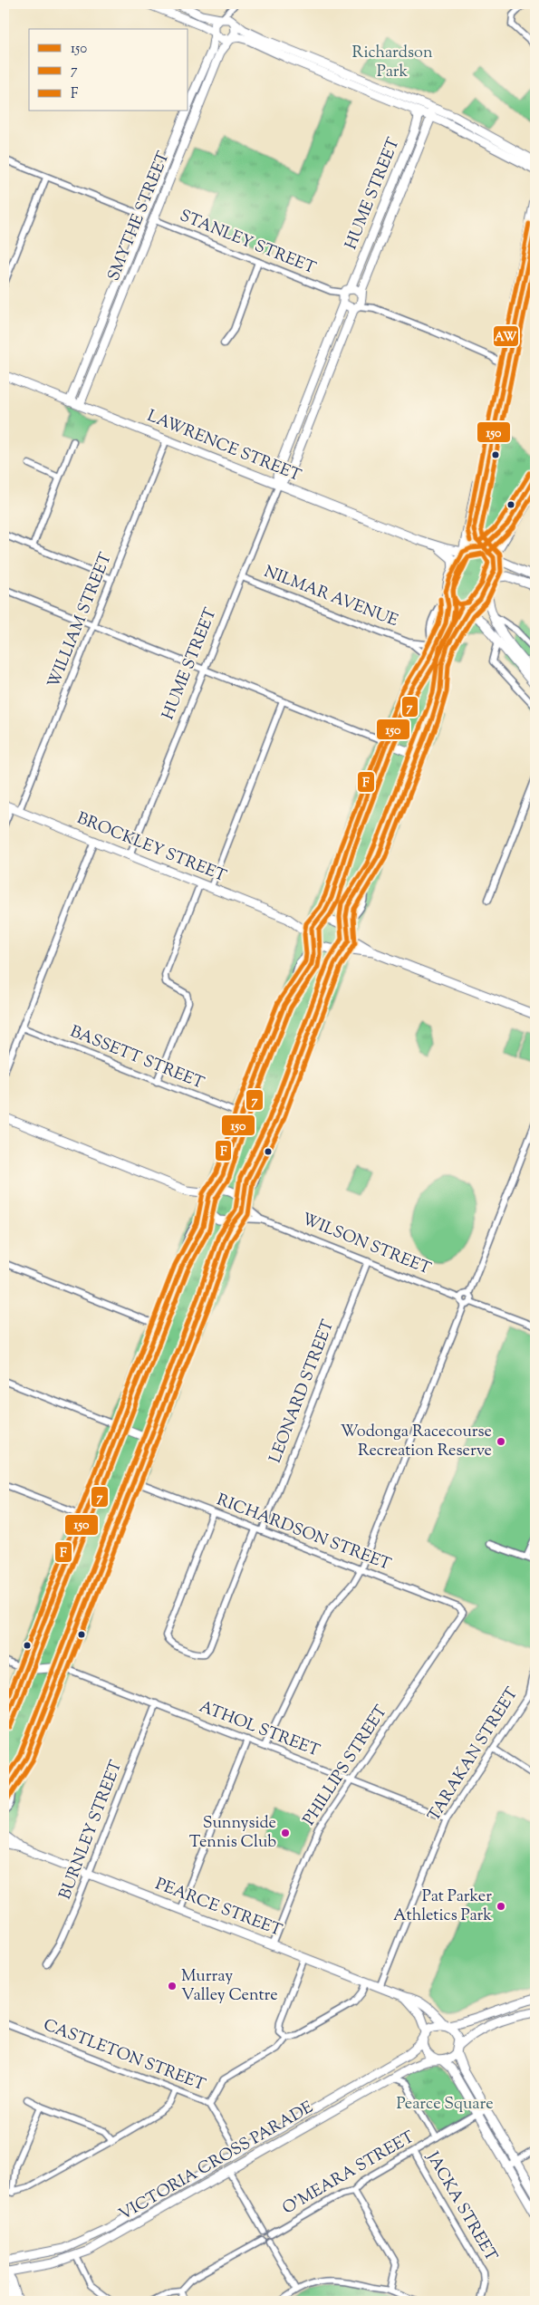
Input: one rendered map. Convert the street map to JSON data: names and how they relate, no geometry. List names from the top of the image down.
{
  "streets": {
    "main road": [
      "HUME STREET",
      "SMYTHE STREET",
      "LAWRENCE STREET",
      "BROCKLEY STREET",
      "PEARCE STREET",
      "VICTORIA CROSS PARADE"
    ],
    "street": [
      "STANLEY STREET",
      "NILMAR AVENUE",
      "WILLIAM STREET",
      "BASSETT STREET",
      "WILSON STREET",
      "LEONARD STREET",
      "RICHARDSON STREET",
      "ATHOL STREET",
      "TARAKAN STREET",
      "PHILLIPS STREET",
      "BURNLEY STREET",
      "CASTLETON STREET",
      "O'MEARA STREET",
      "JACKA STREET"
    ]
  },
  "crossings": [
    ["HUME STREET", "STANLEY STREET"],
    ["HUME STREET", "LAWRENCE STREET"],
    ["HUME STREET", "NILMAR AVENUE"],
    ["HUME STREET", "BROCKLEY STREET"],
    ["SMYTHE STREET", "STANLEY STREET"],
    ["SMYTHE STREET", "LAWRENCE STREET"],
    ["LAWRENCE STREET", "WILLIAM STREET"],
    ["WILLIAM STREET", "BROCKLEY STREET"],
    ["WILSON STREET", "LEONARD STREET"],
    ["LEONARD STREET", "RICHARDSON STREET"],
    ["RICHARDSON STREET", "PHILLIPS STREET"],
    ["ATHOL STREET", "TARAKAN STREET"],
    ["ATHOL STREET", "PHILLIPS STREET"],
    ["ATHOL STREET", "BURNLEY STREET"],
    ["TARAKAN STREET", "PEARCE STREET"],
    ["PHILLIPS STREET", "PEARCE STREET"],
    ["BURNLEY STREET", "PEARCE STREET"],
    ["PEARCE STREET", "VICTORIA CROSS PARADE"],
    ["CASTLETON STREET", "VICTORIA CROSS PARADE"],
    ["O'MEARA STREET", "JACKA STREET"]
  ],
  "parks": ["Richardson Park", "Pearce Square"],
  "places": [
    "Wodonga Racecourse Recreation Reserve",
    "Sunnyside Tennis Club",
    "Pat Parker Athletics Park",
    "Murray Valley Centre"
  ],
  "lines": [
    "transit line AW",
    "transit line 150",
    "transit line 7",
    "transit line F"
  ],
  "legend": ["150", "7", "F"]
}
